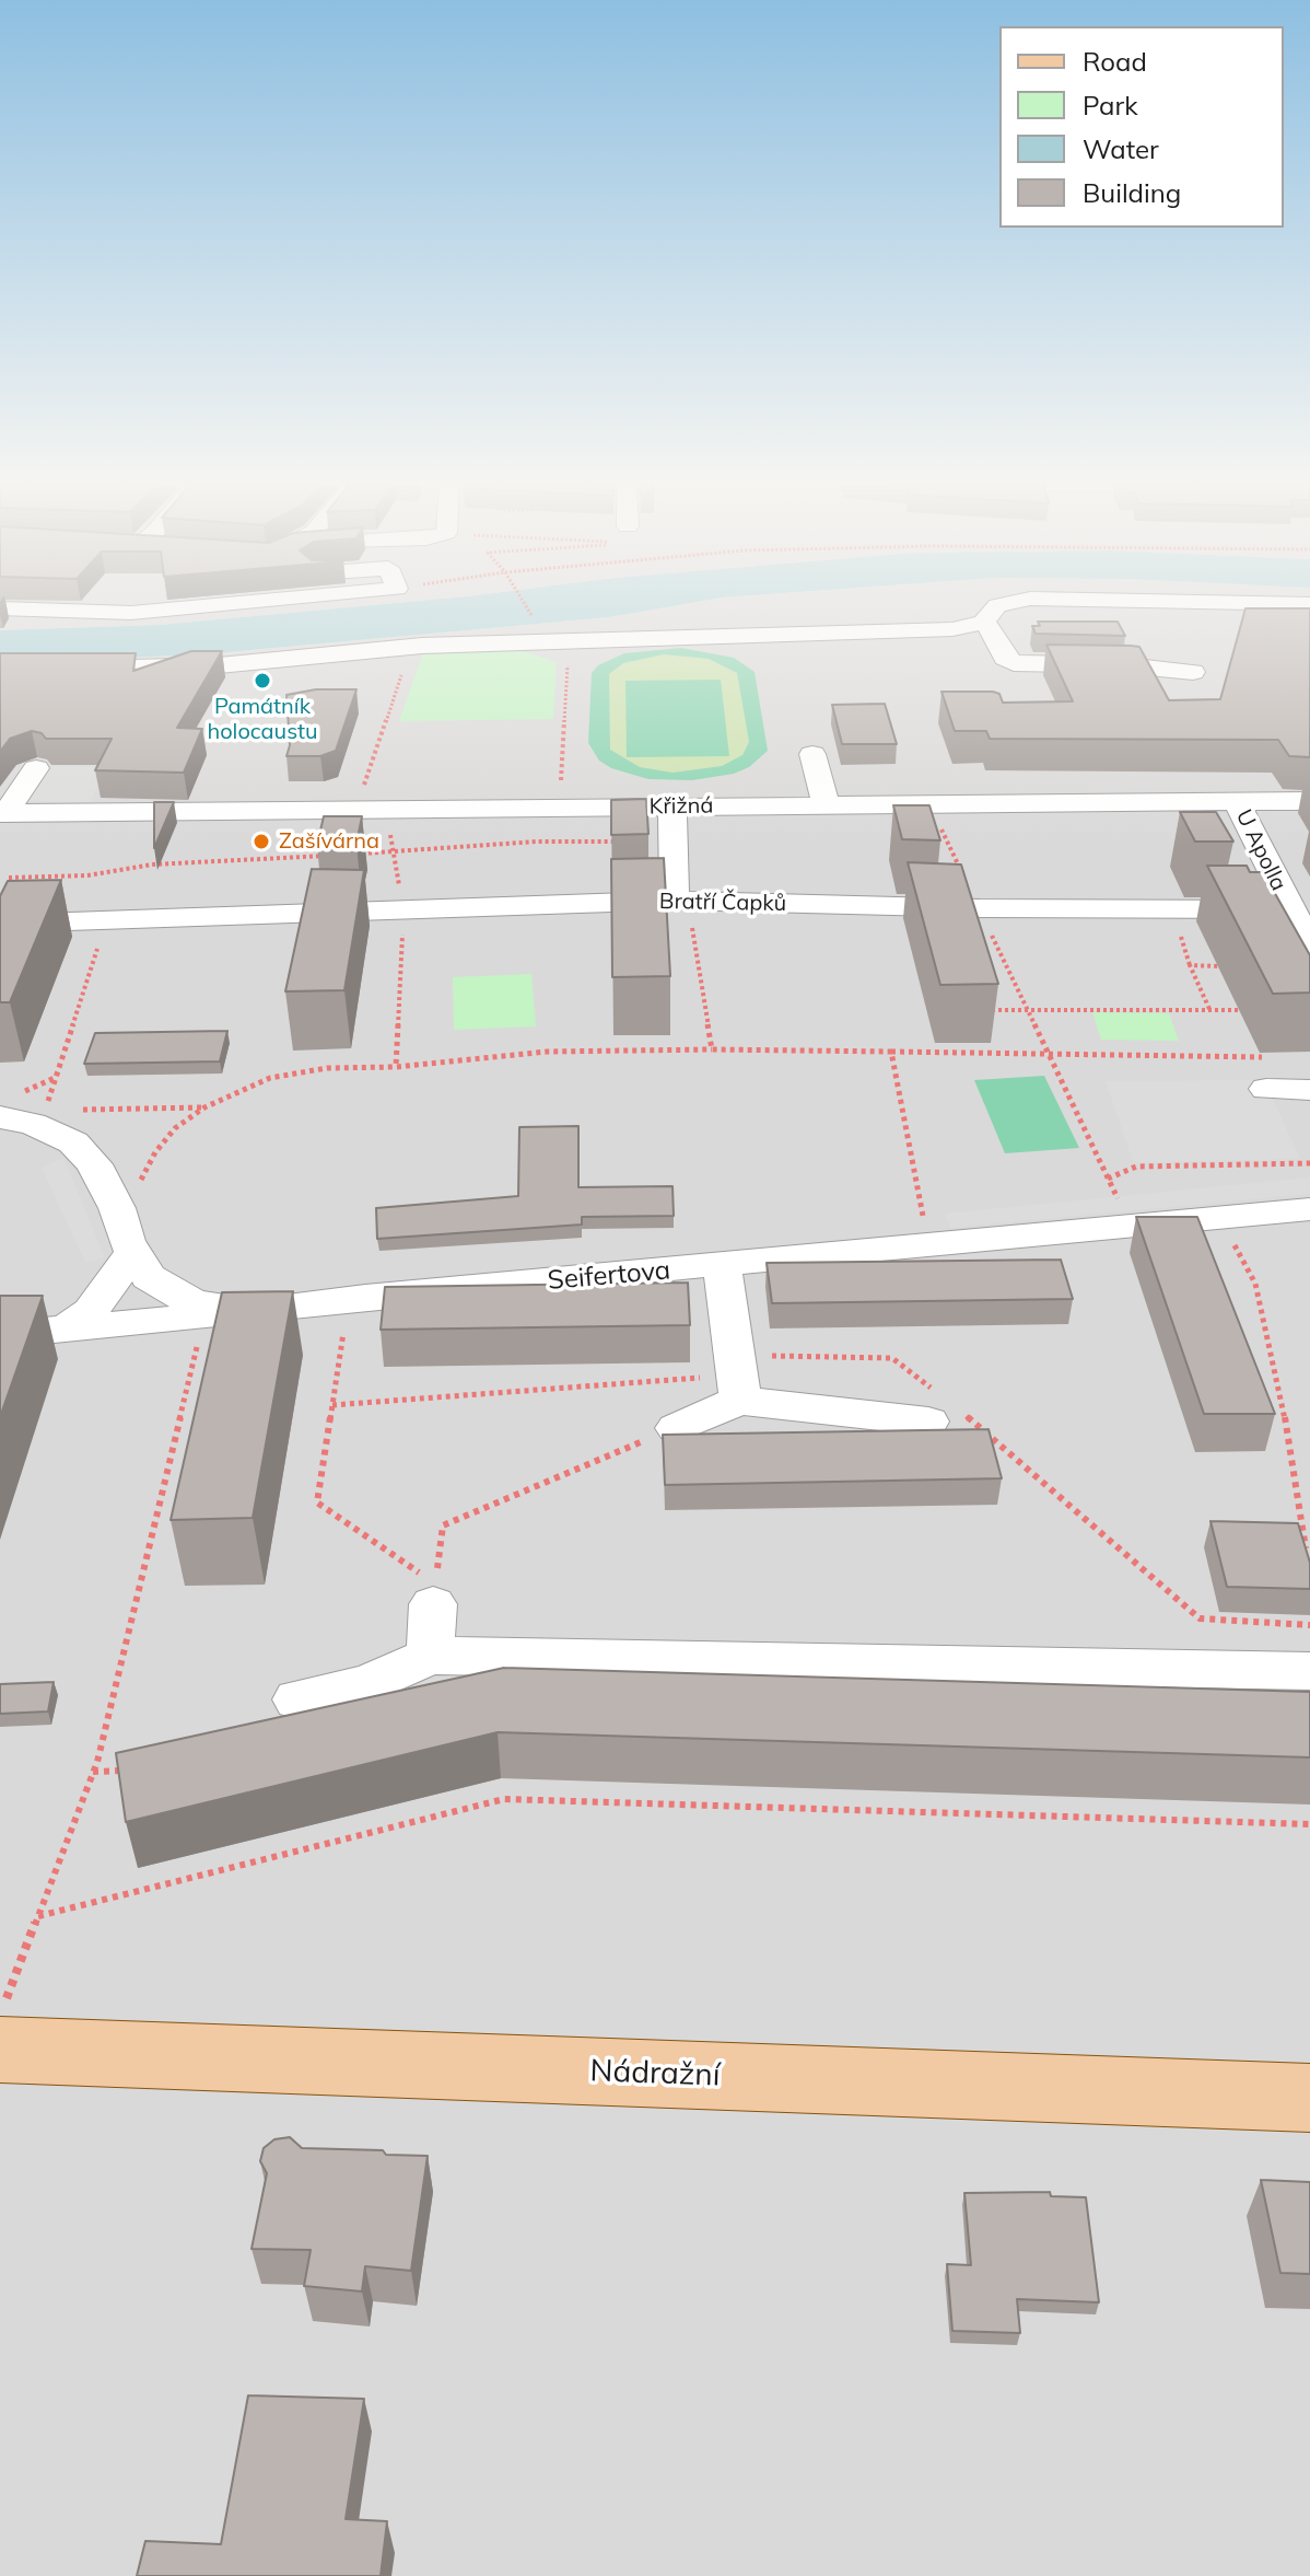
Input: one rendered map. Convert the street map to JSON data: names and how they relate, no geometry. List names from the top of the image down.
{
  "streets": {
    "main road": ["Nádražní"],
    "street": [
      "Křižná",
      "U Apolla",
      "Bratří Čapků",
      "Seifertova"
    ]
  },
  "crossings": [
    ["Křižná", "U Apolla"],
    ["U Apolla", "Bratří Čapků"]
  ],
  "places": ["Památník holocaustu", "Zašívárna"],
  "legend": [
    "Road",
    "Park",
    "Water",
    "Building"
  ]
}
